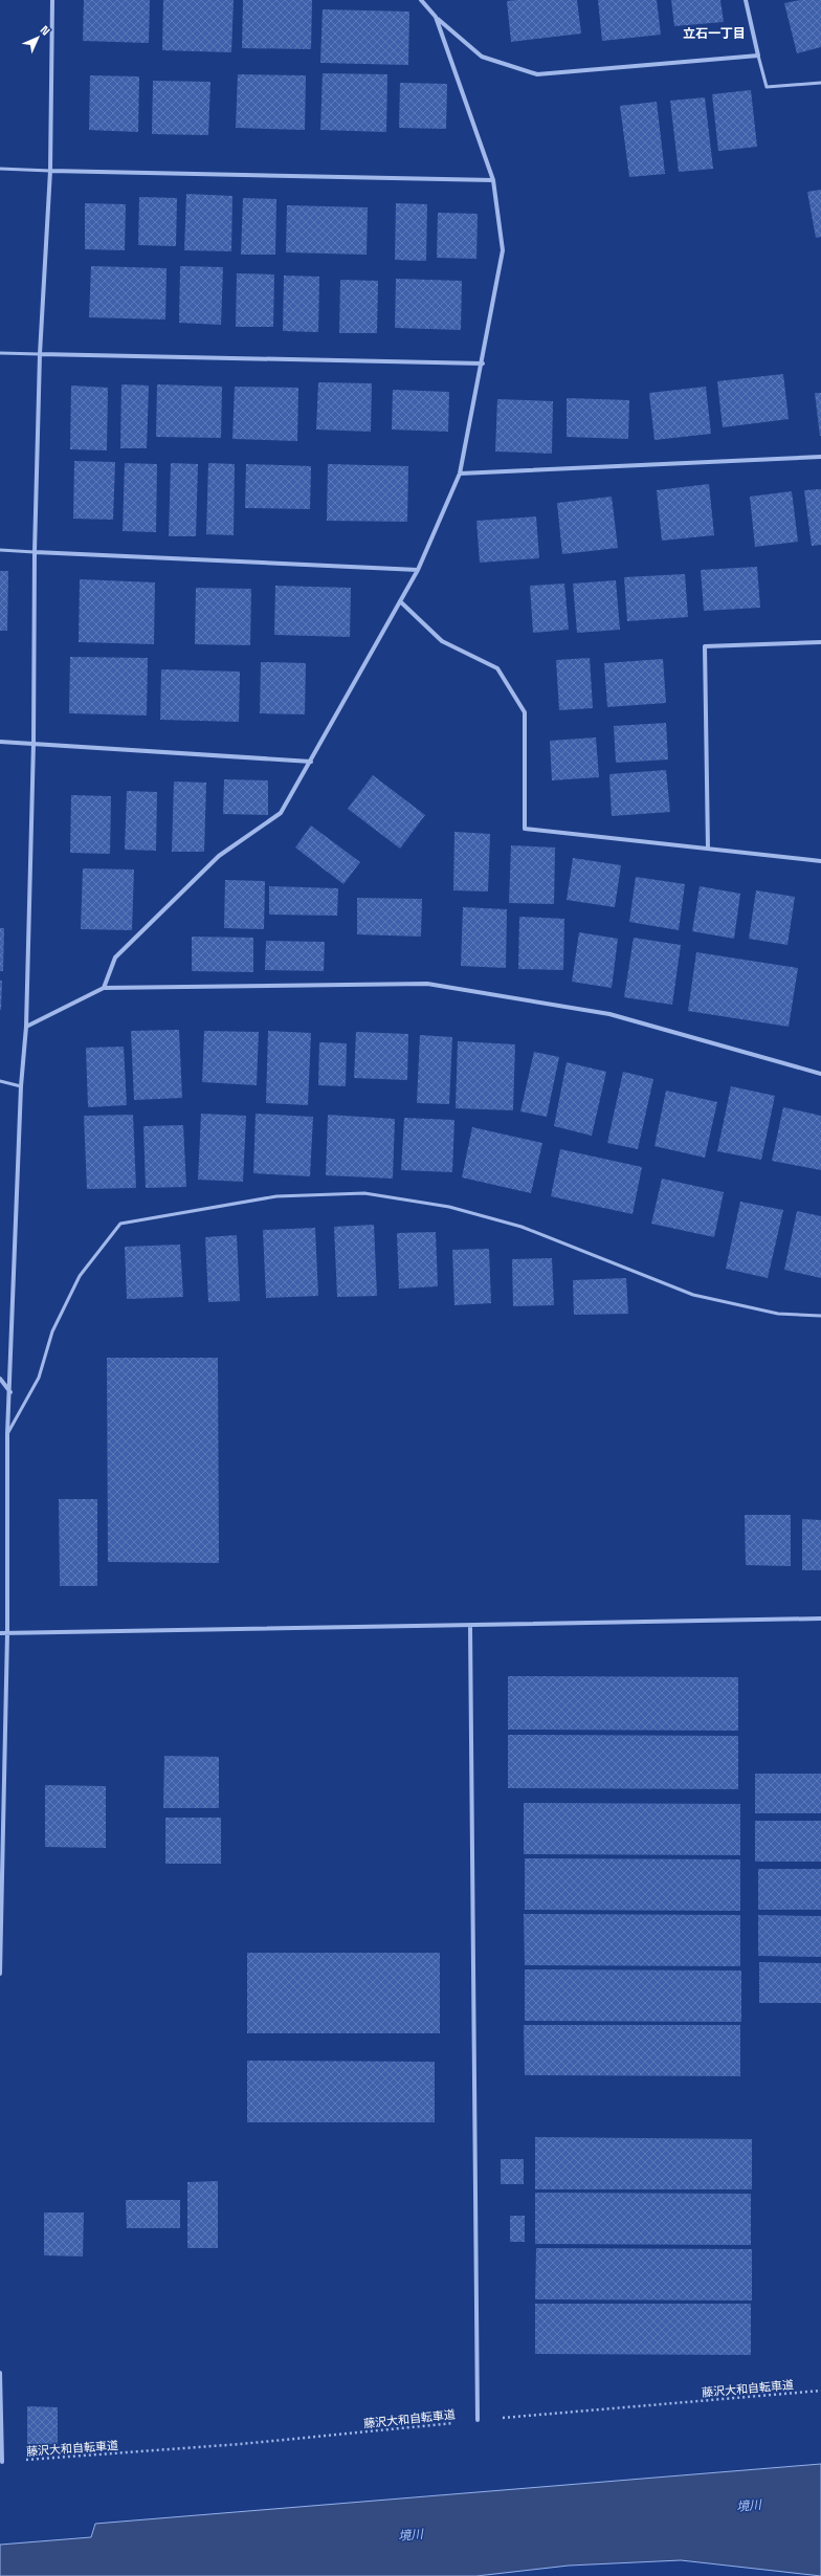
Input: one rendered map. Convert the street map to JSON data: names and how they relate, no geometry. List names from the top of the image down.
{
  "streets": {
    "path": ["藤沢大和自転車道"]
  },
  "districts": ["立石一丁目"],
  "water": ["境川"],
  "north": "top right"
}
